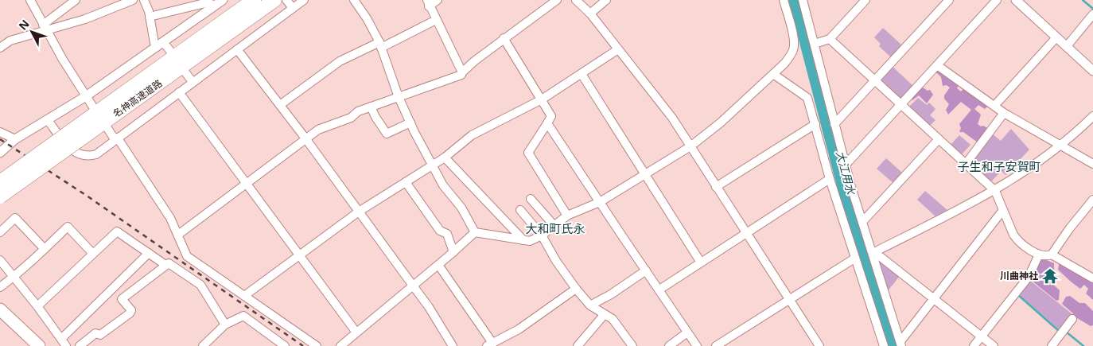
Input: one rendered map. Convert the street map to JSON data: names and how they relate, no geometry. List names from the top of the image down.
{
  "streets": {
    "highway": ["名神高速道路"]
  },
  "districts": ["子生和子安賀町", "大和町氏永"],
  "water": ["大江用水"],
  "places": {
    "temple": ["川曲神社"]
  },
  "north": "top left"
}
